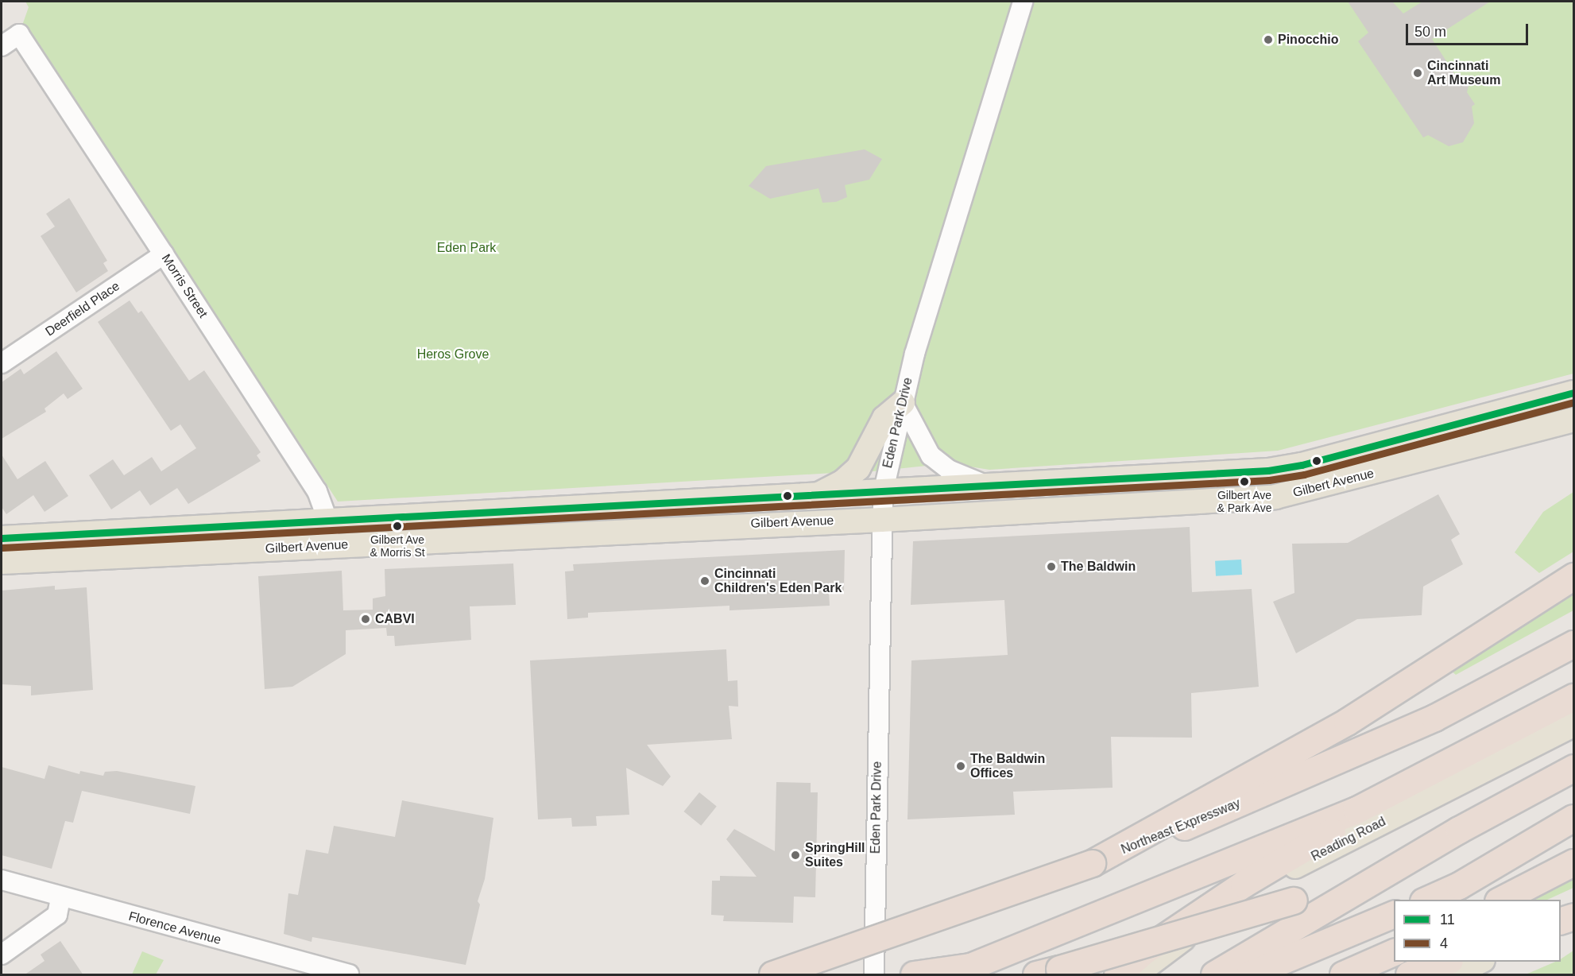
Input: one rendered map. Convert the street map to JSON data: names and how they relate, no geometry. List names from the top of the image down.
{
  "streets": {
    "highway": ["Northeast Expressway"],
    "main road": ["Gilbert Avenue", "Reading Road"],
    "street": [
      "Morris Street",
      "Deerfield Place",
      "Eden Park Drive",
      "Florence Avenue"
    ]
  },
  "crossings": [
    ["Morris Street", "Deerfield Place"],
    ["Morris Street", "Gilbert Avenue"],
    ["Eden Park Drive", "Gilbert Avenue"]
  ],
  "parks": ["Eden Park", "Heros Grove"],
  "places": [
    "Pinocchio",
    "Cincinnati Art Museum",
    "Gilbert Ave & Park Ave",
    "Gilbert Ave & Morris St",
    "The Baldwin",
    "Cincinnati Children's Eden Park",
    "CABVI",
    "The Baldwin Offices",
    "SpringHill Suites"
  ],
  "lines": ["transit line 11", "transit line 4"],
  "legend": ["11", "4"],
  "scale_bar": "50 m"
}
